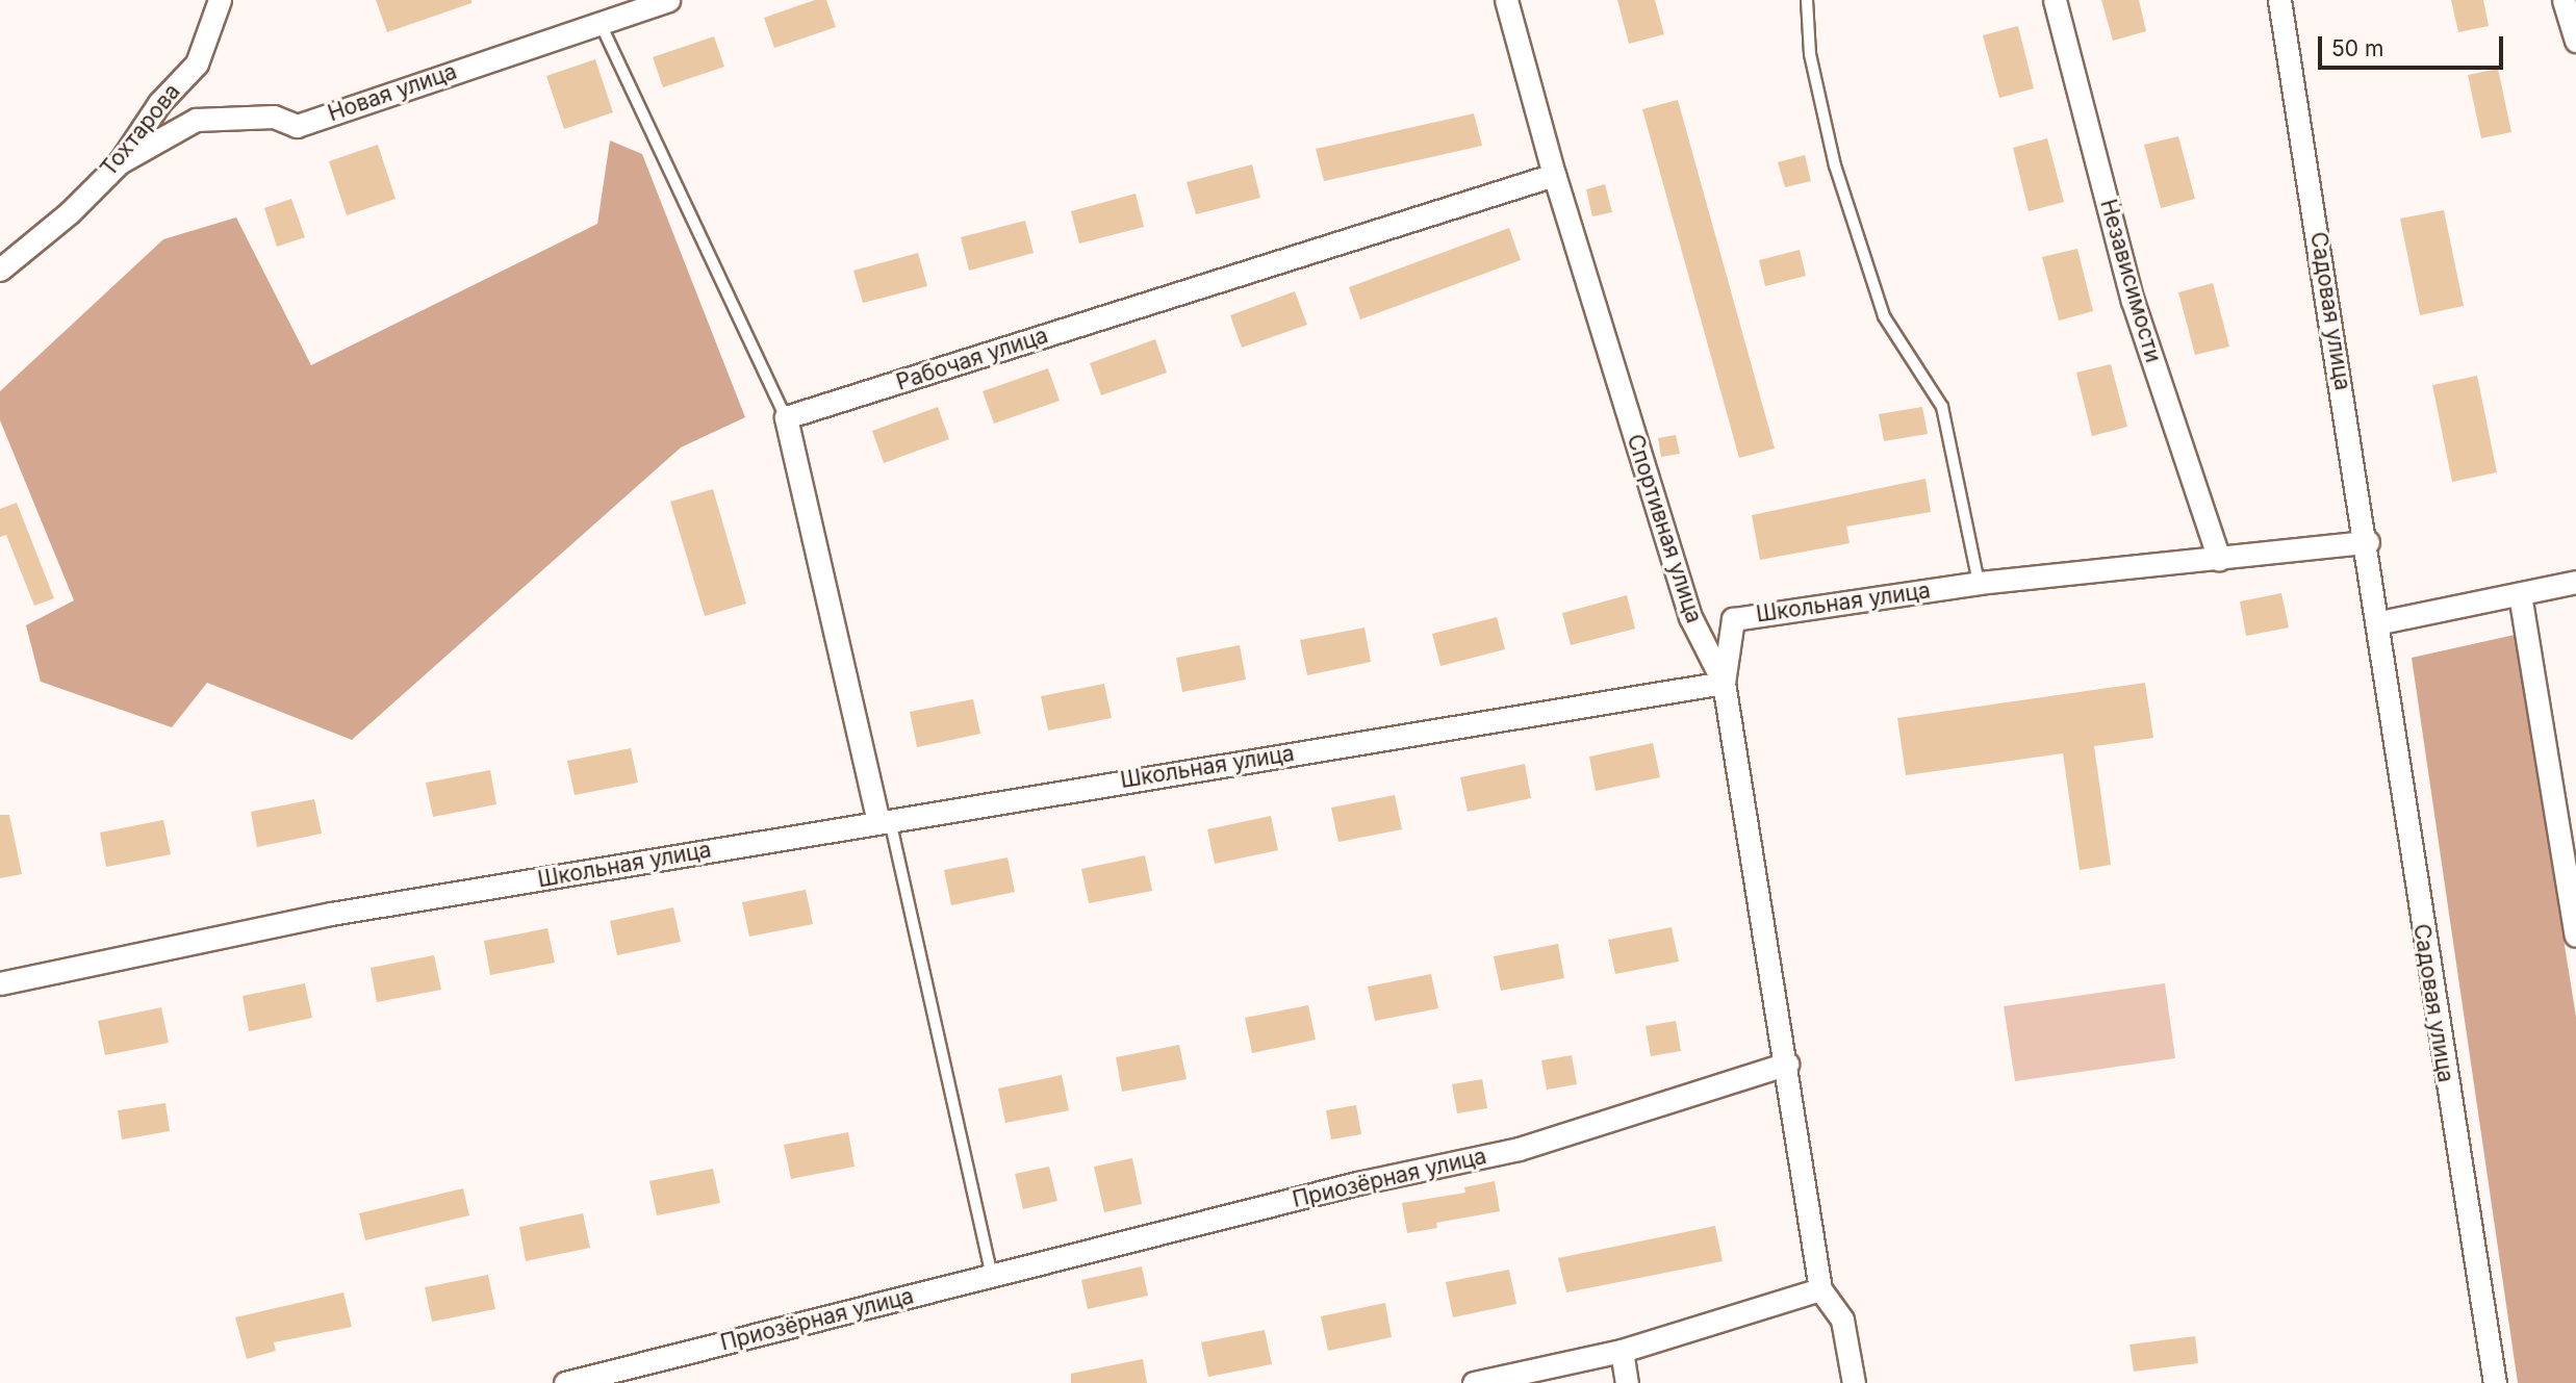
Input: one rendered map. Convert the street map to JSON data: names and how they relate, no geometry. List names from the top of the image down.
{
  "streets": {
    "street": [
      "Новая улица",
      "Тохтарова",
      "Независимости",
      "Садовая улица",
      "Рабочая улица",
      "Спортивная улица",
      "Школьная улица",
      "Приозёрная улица"
    ]
  },
  "crossings": [
    ["Новая улица", "Тохтарова"],
    ["Независимости", "Школьная улица"],
    ["Садовая улица", "Школьная улица"],
    ["Рабочая улица", "Спортивная улица"],
    ["Спортивная улица", "Школьная улица"],
    ["Спортивная улица", "Приозёрная улица"]
  ],
  "scale_bar": "50 m"
}
